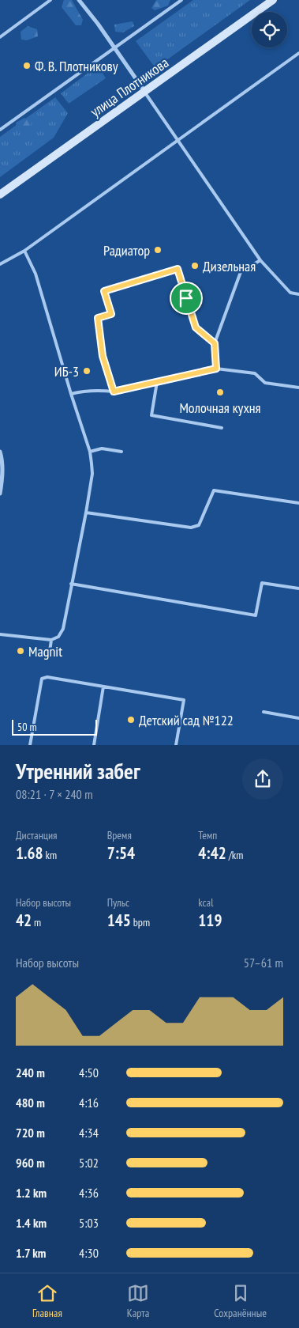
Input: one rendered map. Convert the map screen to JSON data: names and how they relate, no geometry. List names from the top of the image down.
{
  "streets": {
    "main road": ["улица Плотникова"]
  },
  "places": [
    "Ф. В. Плотникову",
    "Радиатор",
    "Дизельная",
    "ИБ-3",
    "Молочная кухня",
    "Magnit",
    "Детский сад №122"
  ],
  "scale_bar": "50 m",
  "page": {
    "scale": "50 m",
    "heading": ["Утренний забег", "08:21 · 7 × 240 m"],
    "stats": [
      ["Дистанция", "1.68 km"],
      ["Время", "7:54"],
      ["Темп", "4:42 /km"],
      ["Набор высоты", "42 m"],
      ["Пульс", "145 bpm"],
      ["kcal", "119"]
    ],
    "chart": ["Набор высоты", "57–61 m"],
    "list": [
      {
        "name": "240 m",
        "note": "4:50"
      },
      {
        "name": "480 m",
        "note": "4:16"
      },
      {
        "name": "720 m",
        "note": "4:34"
      },
      {
        "name": "960 m",
        "note": "5:02"
      },
      {
        "name": "1.2 km",
        "note": "4:36"
      },
      {
        "name": "1.4 km",
        "note": "5:03"
      },
      {
        "name": "1.7 km",
        "note": "4:30"
      }
    ],
    "tabs": ["Главная", "Карта", "Сохранённые"]
  }
}
